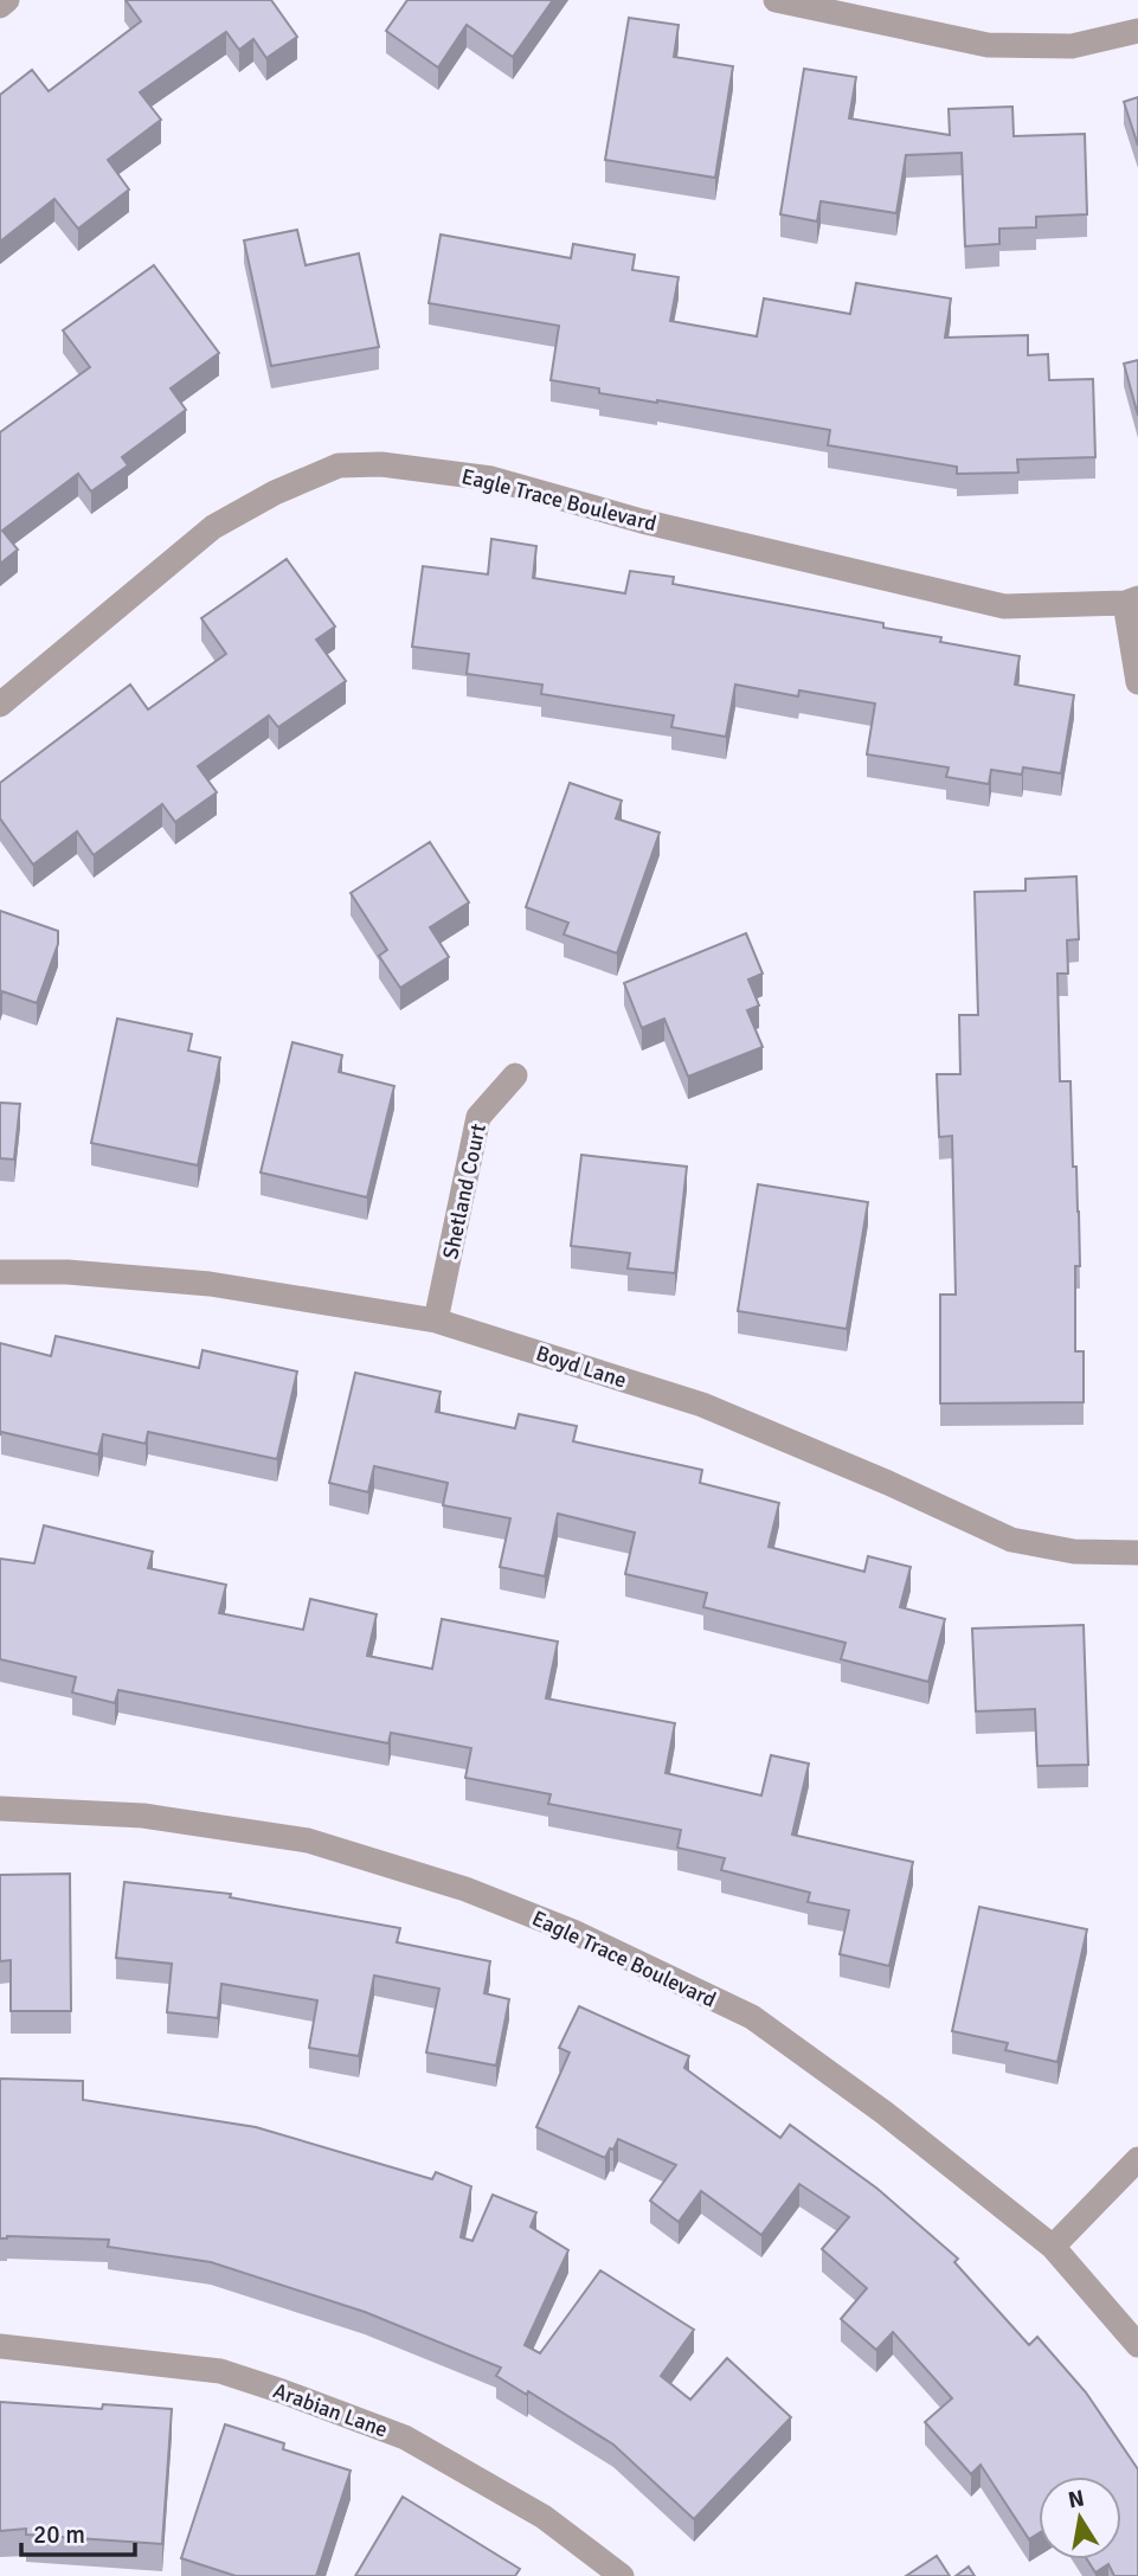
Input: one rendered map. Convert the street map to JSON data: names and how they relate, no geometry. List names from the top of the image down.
{
  "streets": {
    "street": [
      "Eagle Trace Boulevard",
      "Shetland Court",
      "Boyd Lane",
      "Arabian Lane"
    ]
  },
  "crossings": [
    ["Shetland Court", "Boyd Lane"]
  ],
  "scale_bar": "20 m",
  "north": "top"
}
